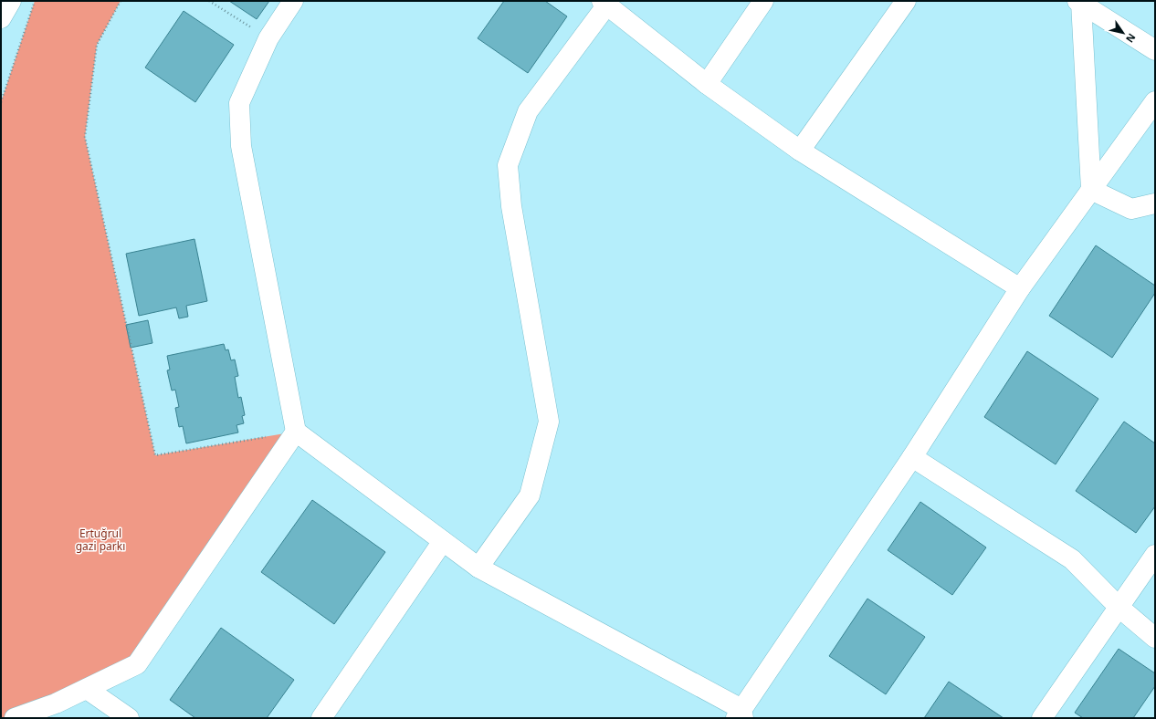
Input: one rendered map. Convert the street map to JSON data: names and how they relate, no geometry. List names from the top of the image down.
{
  "parks": ["Ertuğrul gazi parkı"],
  "north": "bottom right"
}
